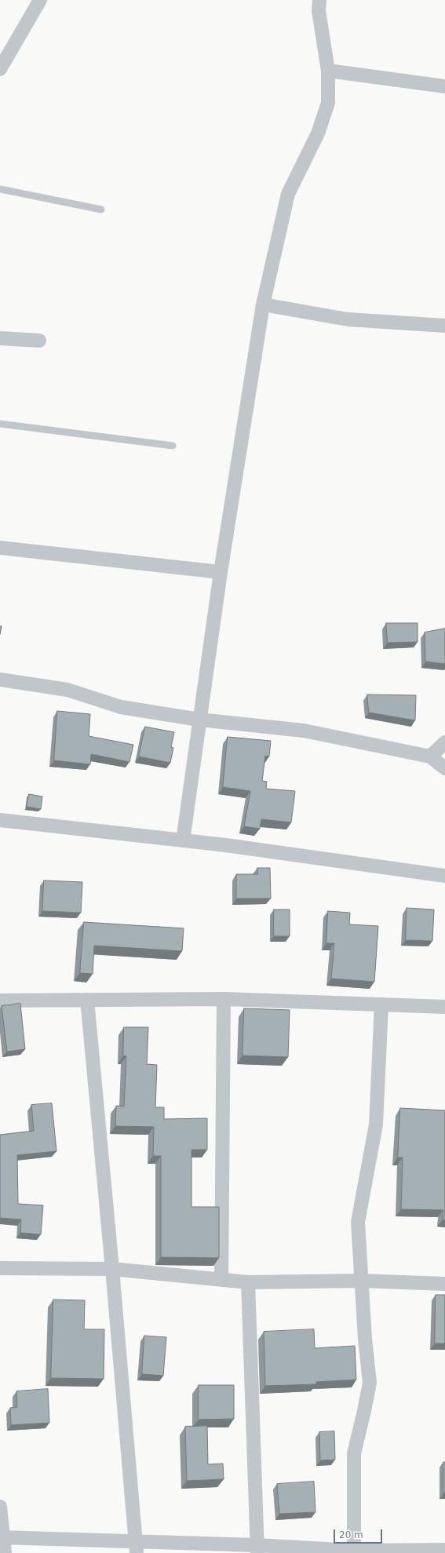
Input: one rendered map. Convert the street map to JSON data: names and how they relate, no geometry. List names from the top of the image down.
{
  "scale_bar": "20 m"
}
